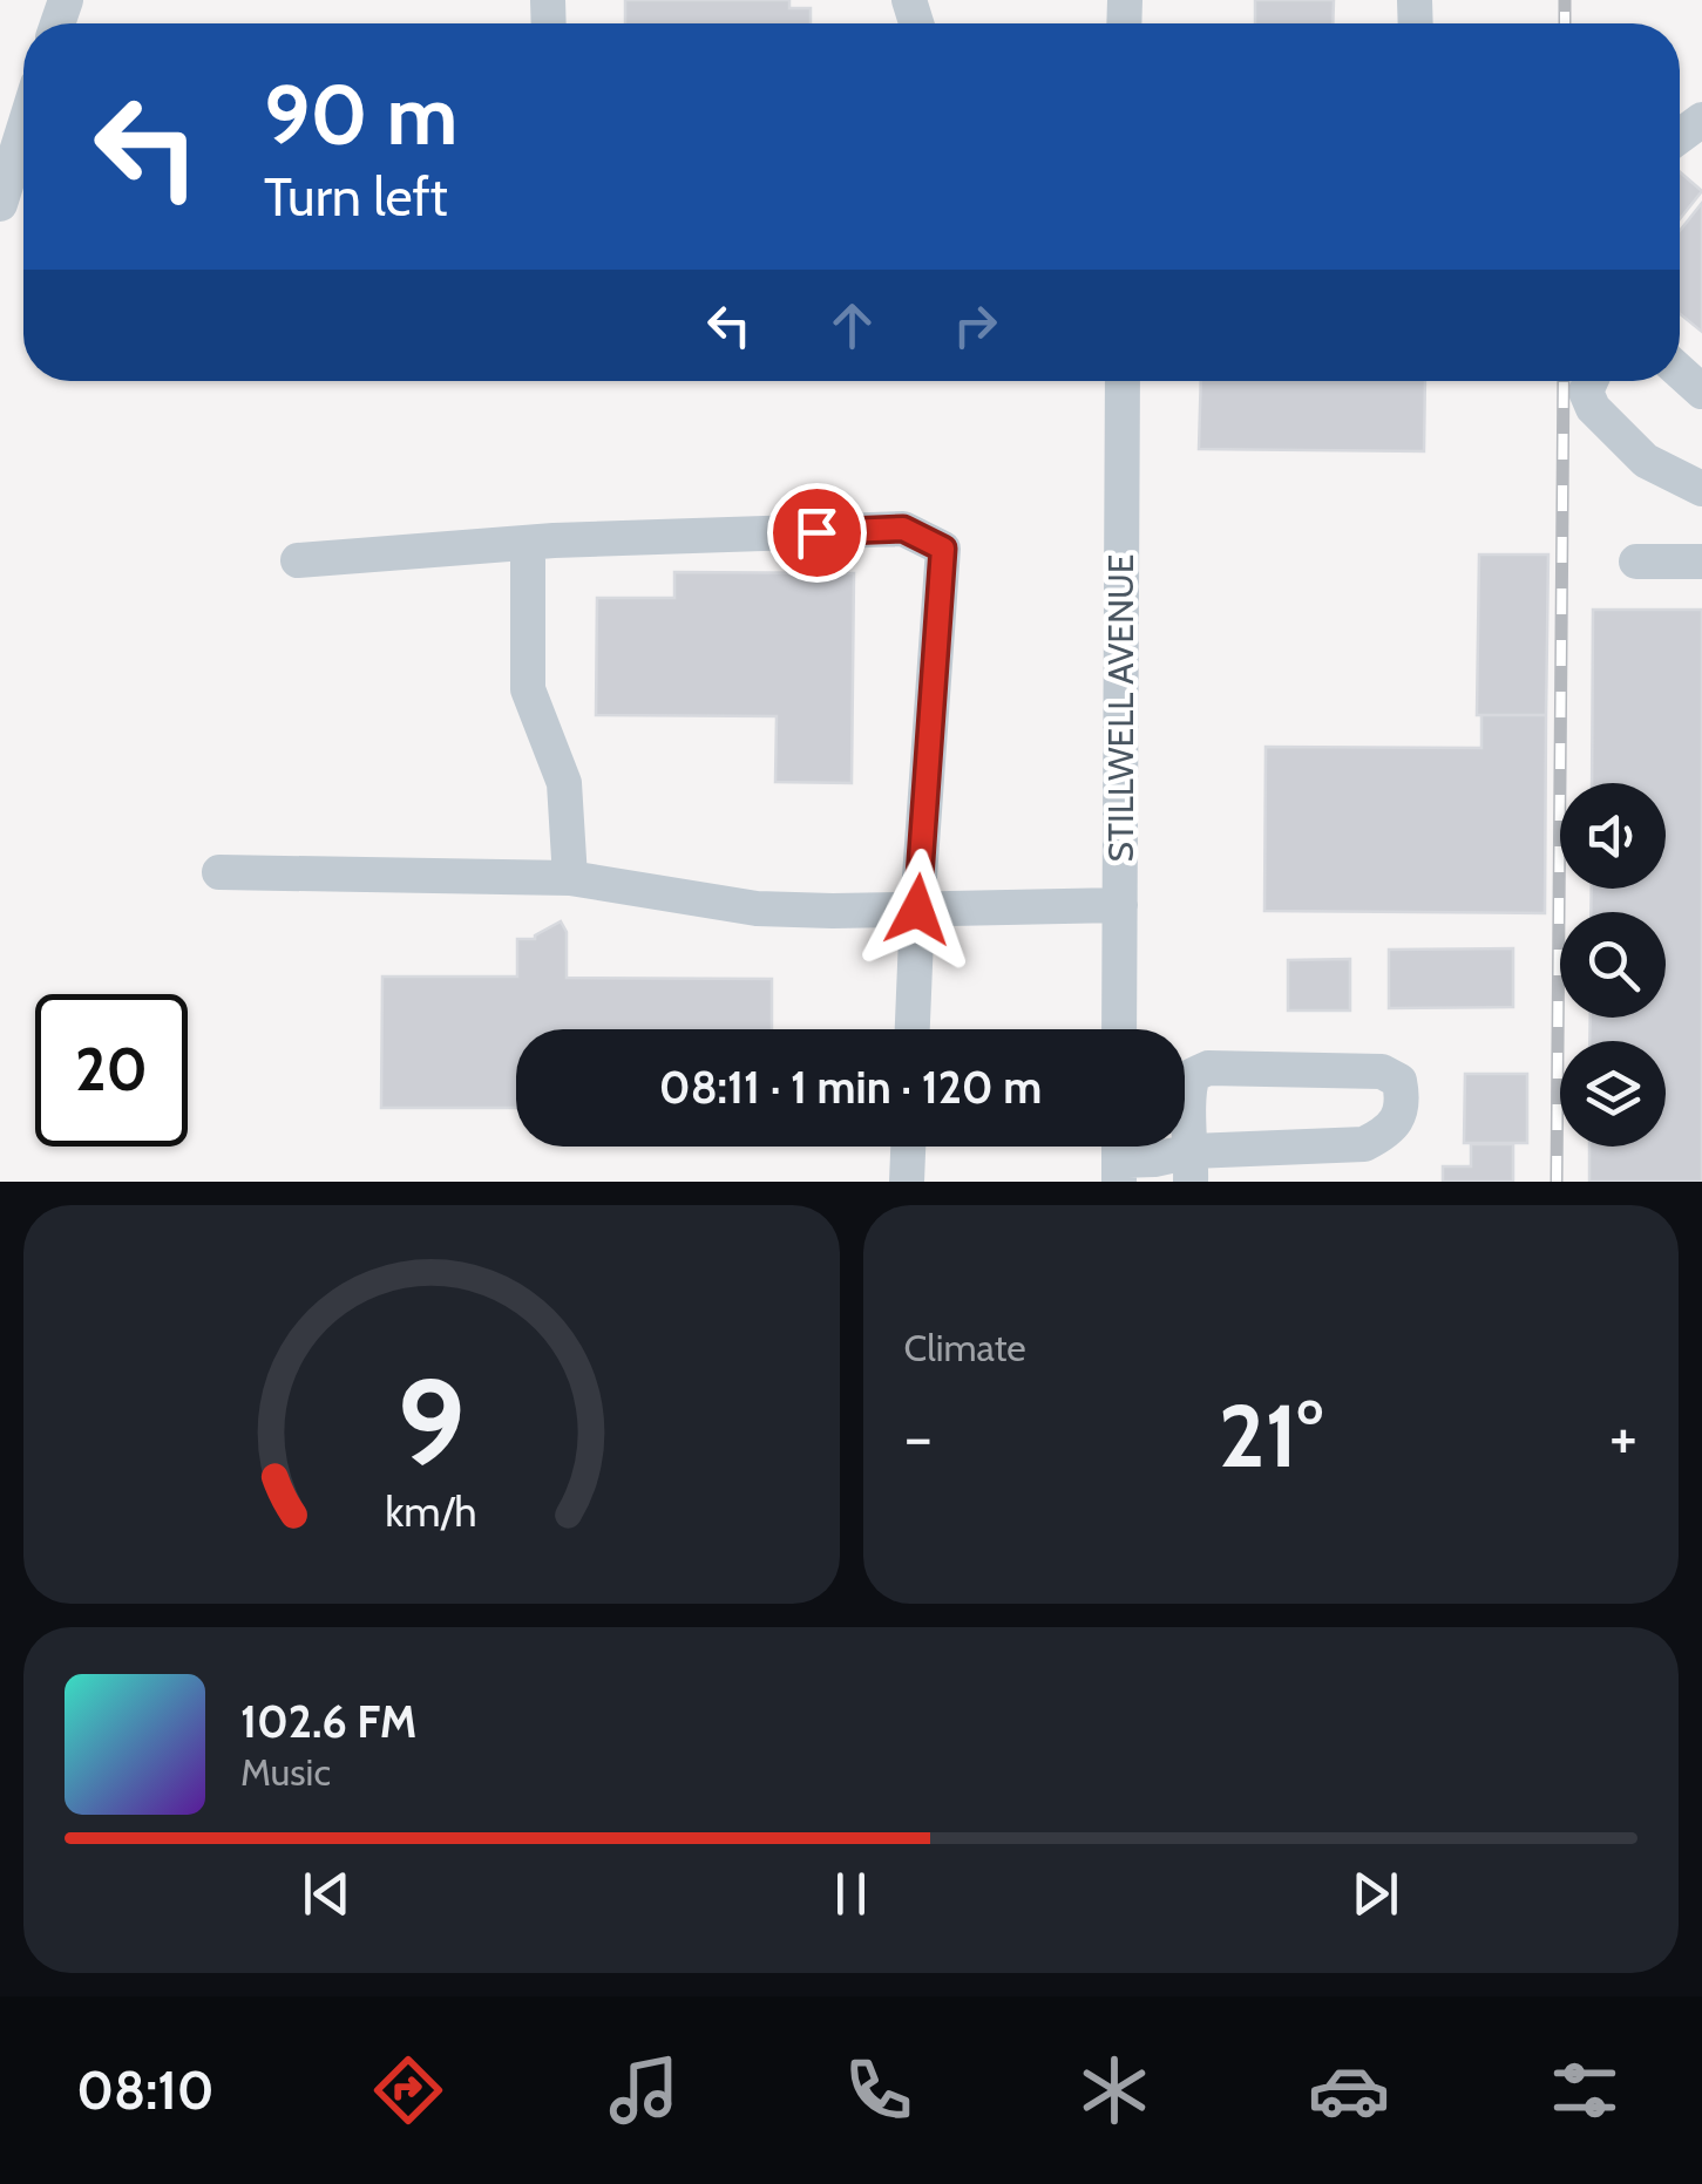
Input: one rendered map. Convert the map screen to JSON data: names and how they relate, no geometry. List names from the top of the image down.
{
  "streets": {
    "street": ["STILLWELL AVENUE"]
  },
  "page": {
    "turn": ["90 m", "Turn left"],
    "limit": "20",
    "trip": "08:11 · 1 min · 120 m",
    "tile": "Climate",
    "heat": ["−", "21°", "+"],
    "song": ["102.6 FM", "Music"],
    "tabs": "08:10",
    "gauge": ["9", "km/h"]
  }
}
